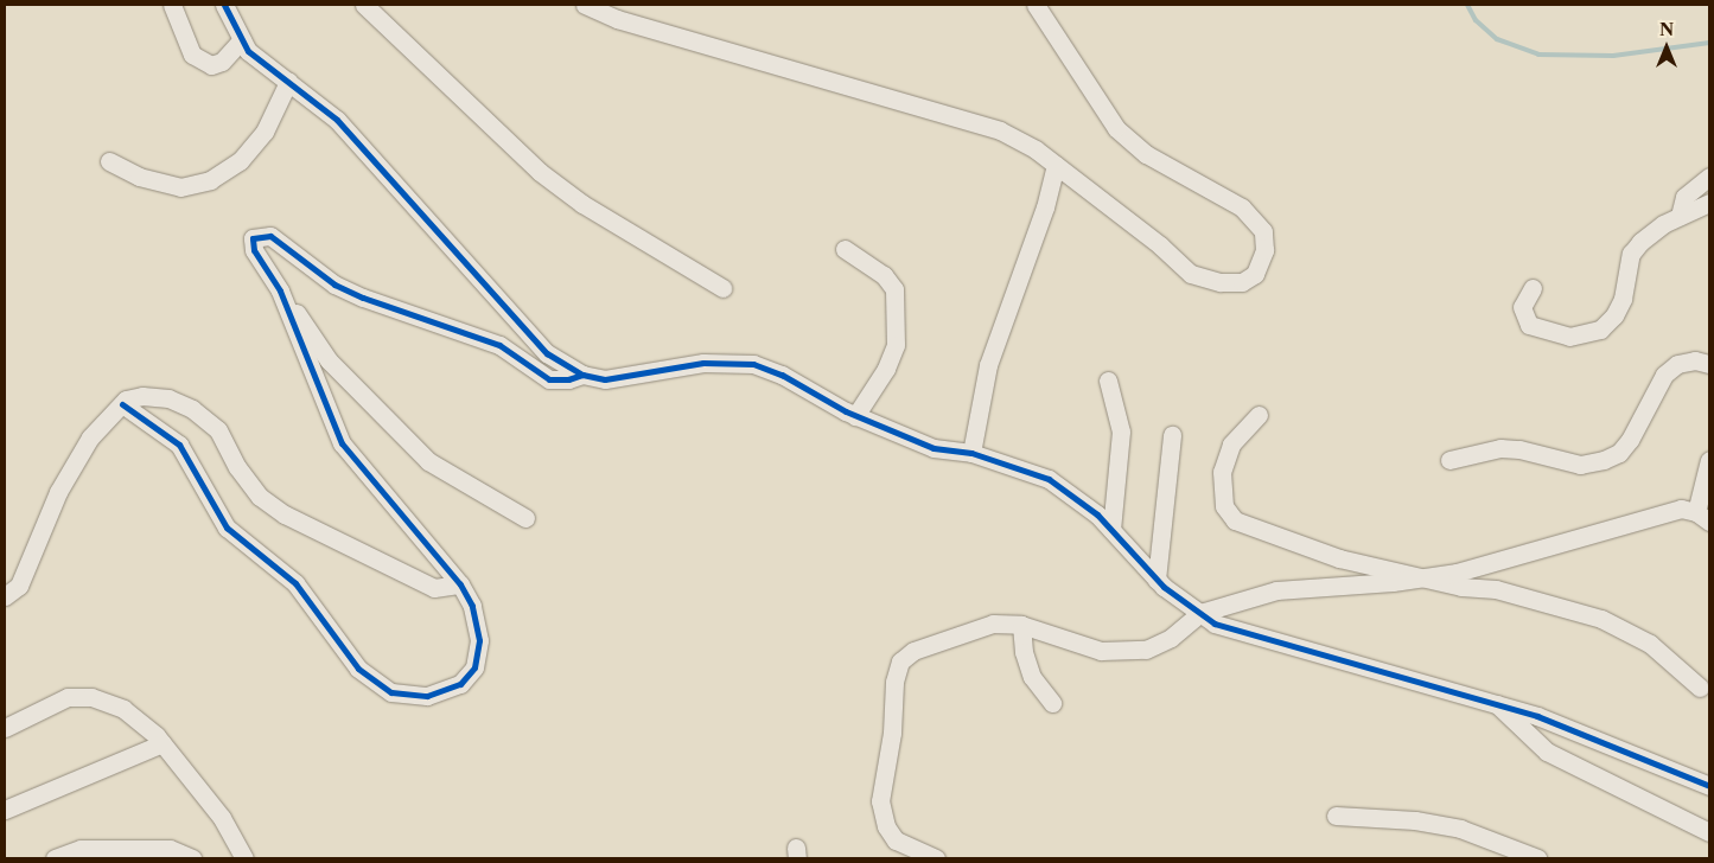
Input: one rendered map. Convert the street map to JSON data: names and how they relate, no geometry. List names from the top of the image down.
{
  "north": "top"
}
